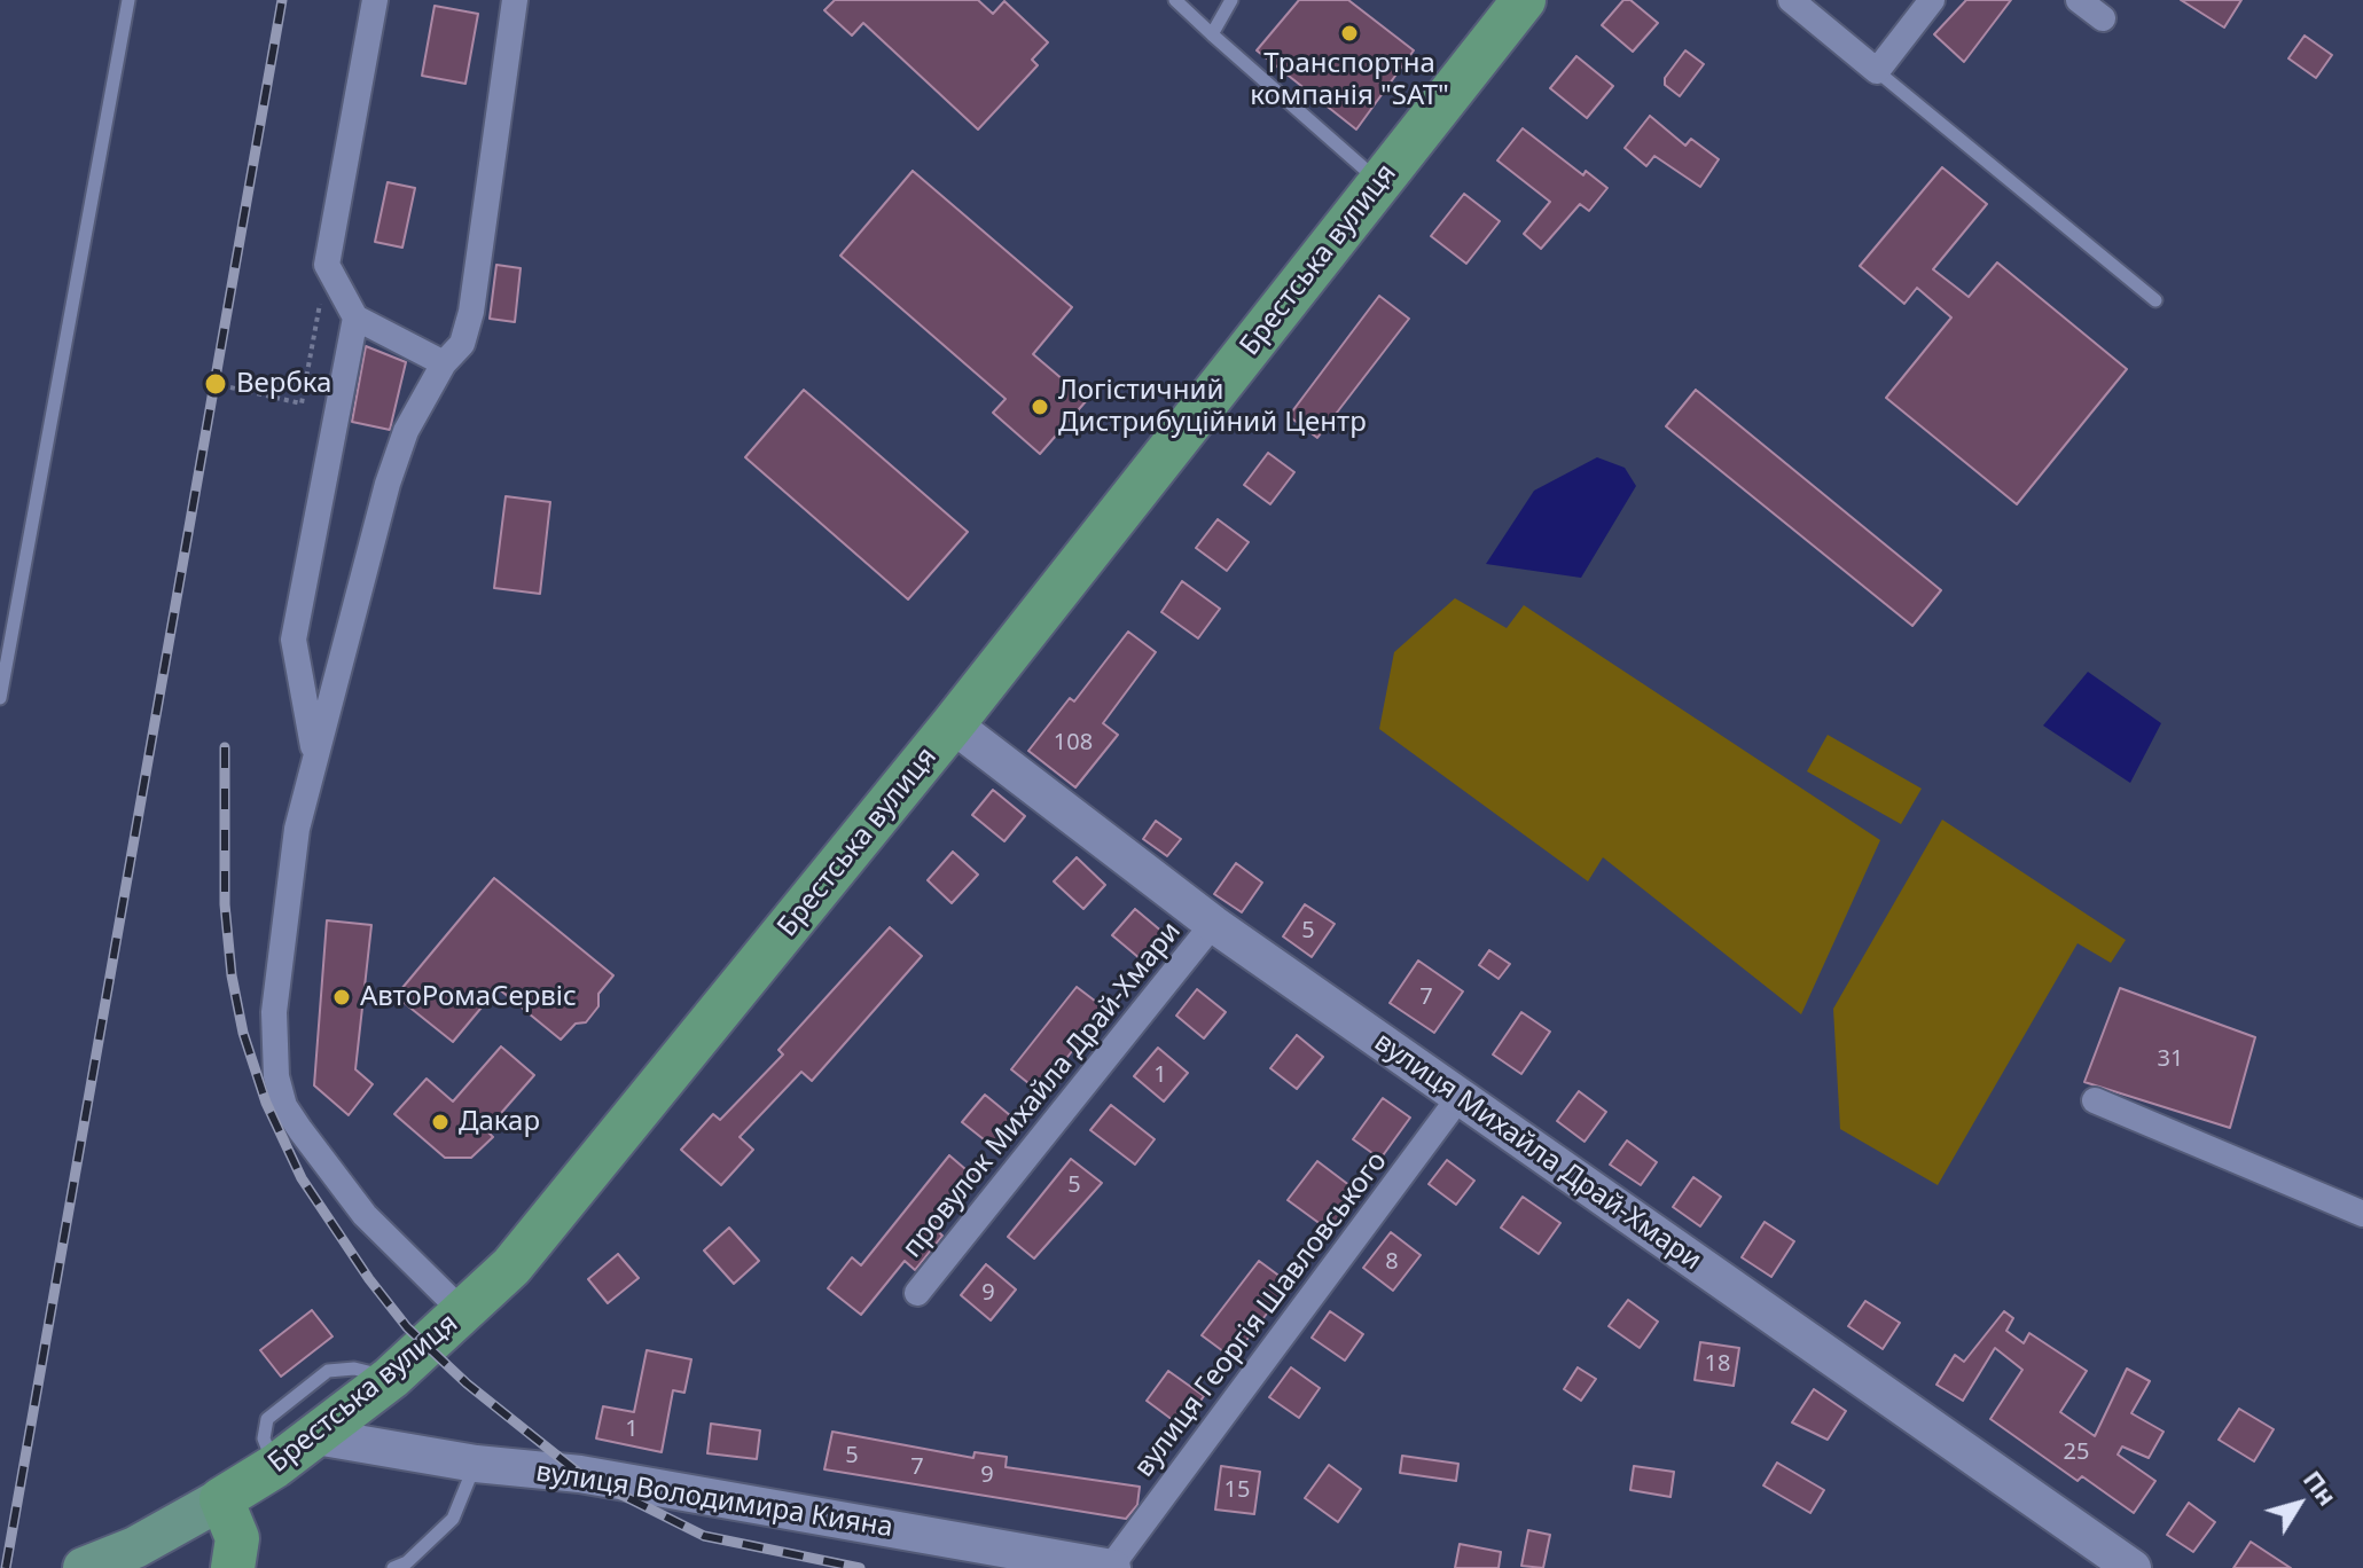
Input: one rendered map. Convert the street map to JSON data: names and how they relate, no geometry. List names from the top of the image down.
{
  "streets": {
    "highway": ["Брестська вулиця"],
    "main road": ["вулиця Михайла Драй-Хмари", "вулиця Володимира Кияна"],
    "street": ["провулок Михайла Драй-Хмари", "вулиця Георгія Шавловського"]
  },
  "crossings": [
    ["Брестська вулиця", "вулиця Михайла Драй-Хмари"],
    ["Брестська вулиця", "вулиця Володимира Кияна"],
    ["провулок Михайла Драй-Хмари", "вулиця Михайла Драй-Хмари"],
    ["вулиця Михайла Драй-Хмари", "вулиця Георгія Шавловського"],
    ["вулиця Георгія Шавловського", "вулиця Володимира Кияна"]
  ],
  "places": [
    "Транспортна компанія \"SAT\"",
    "Вербка",
    "Логістичний Дистрибуційний Центр",
    "АвтоРомаСервіс",
    "Дакар"
  ],
  "house_numbers": [
    "108",
    "5",
    "7",
    "31",
    "1",
    "5",
    "8",
    "9",
    "18",
    "1",
    "25",
    "5",
    "7",
    "9",
    "15"
  ],
  "north": "top right"
}
